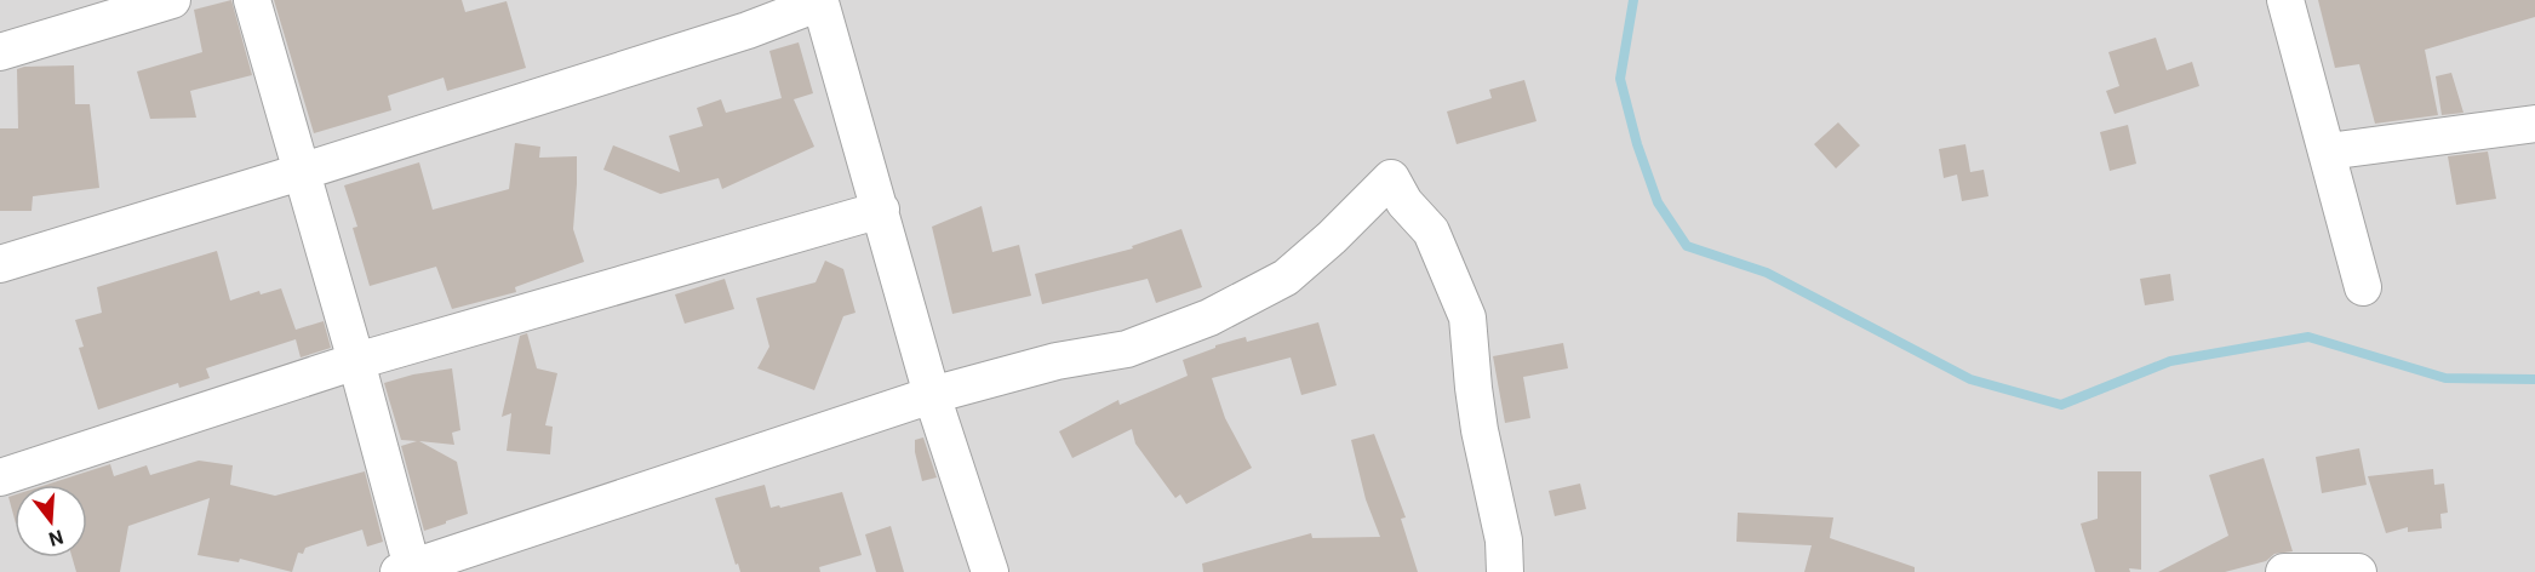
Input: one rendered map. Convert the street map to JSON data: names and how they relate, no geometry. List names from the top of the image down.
{
  "north": "bottom"
}
